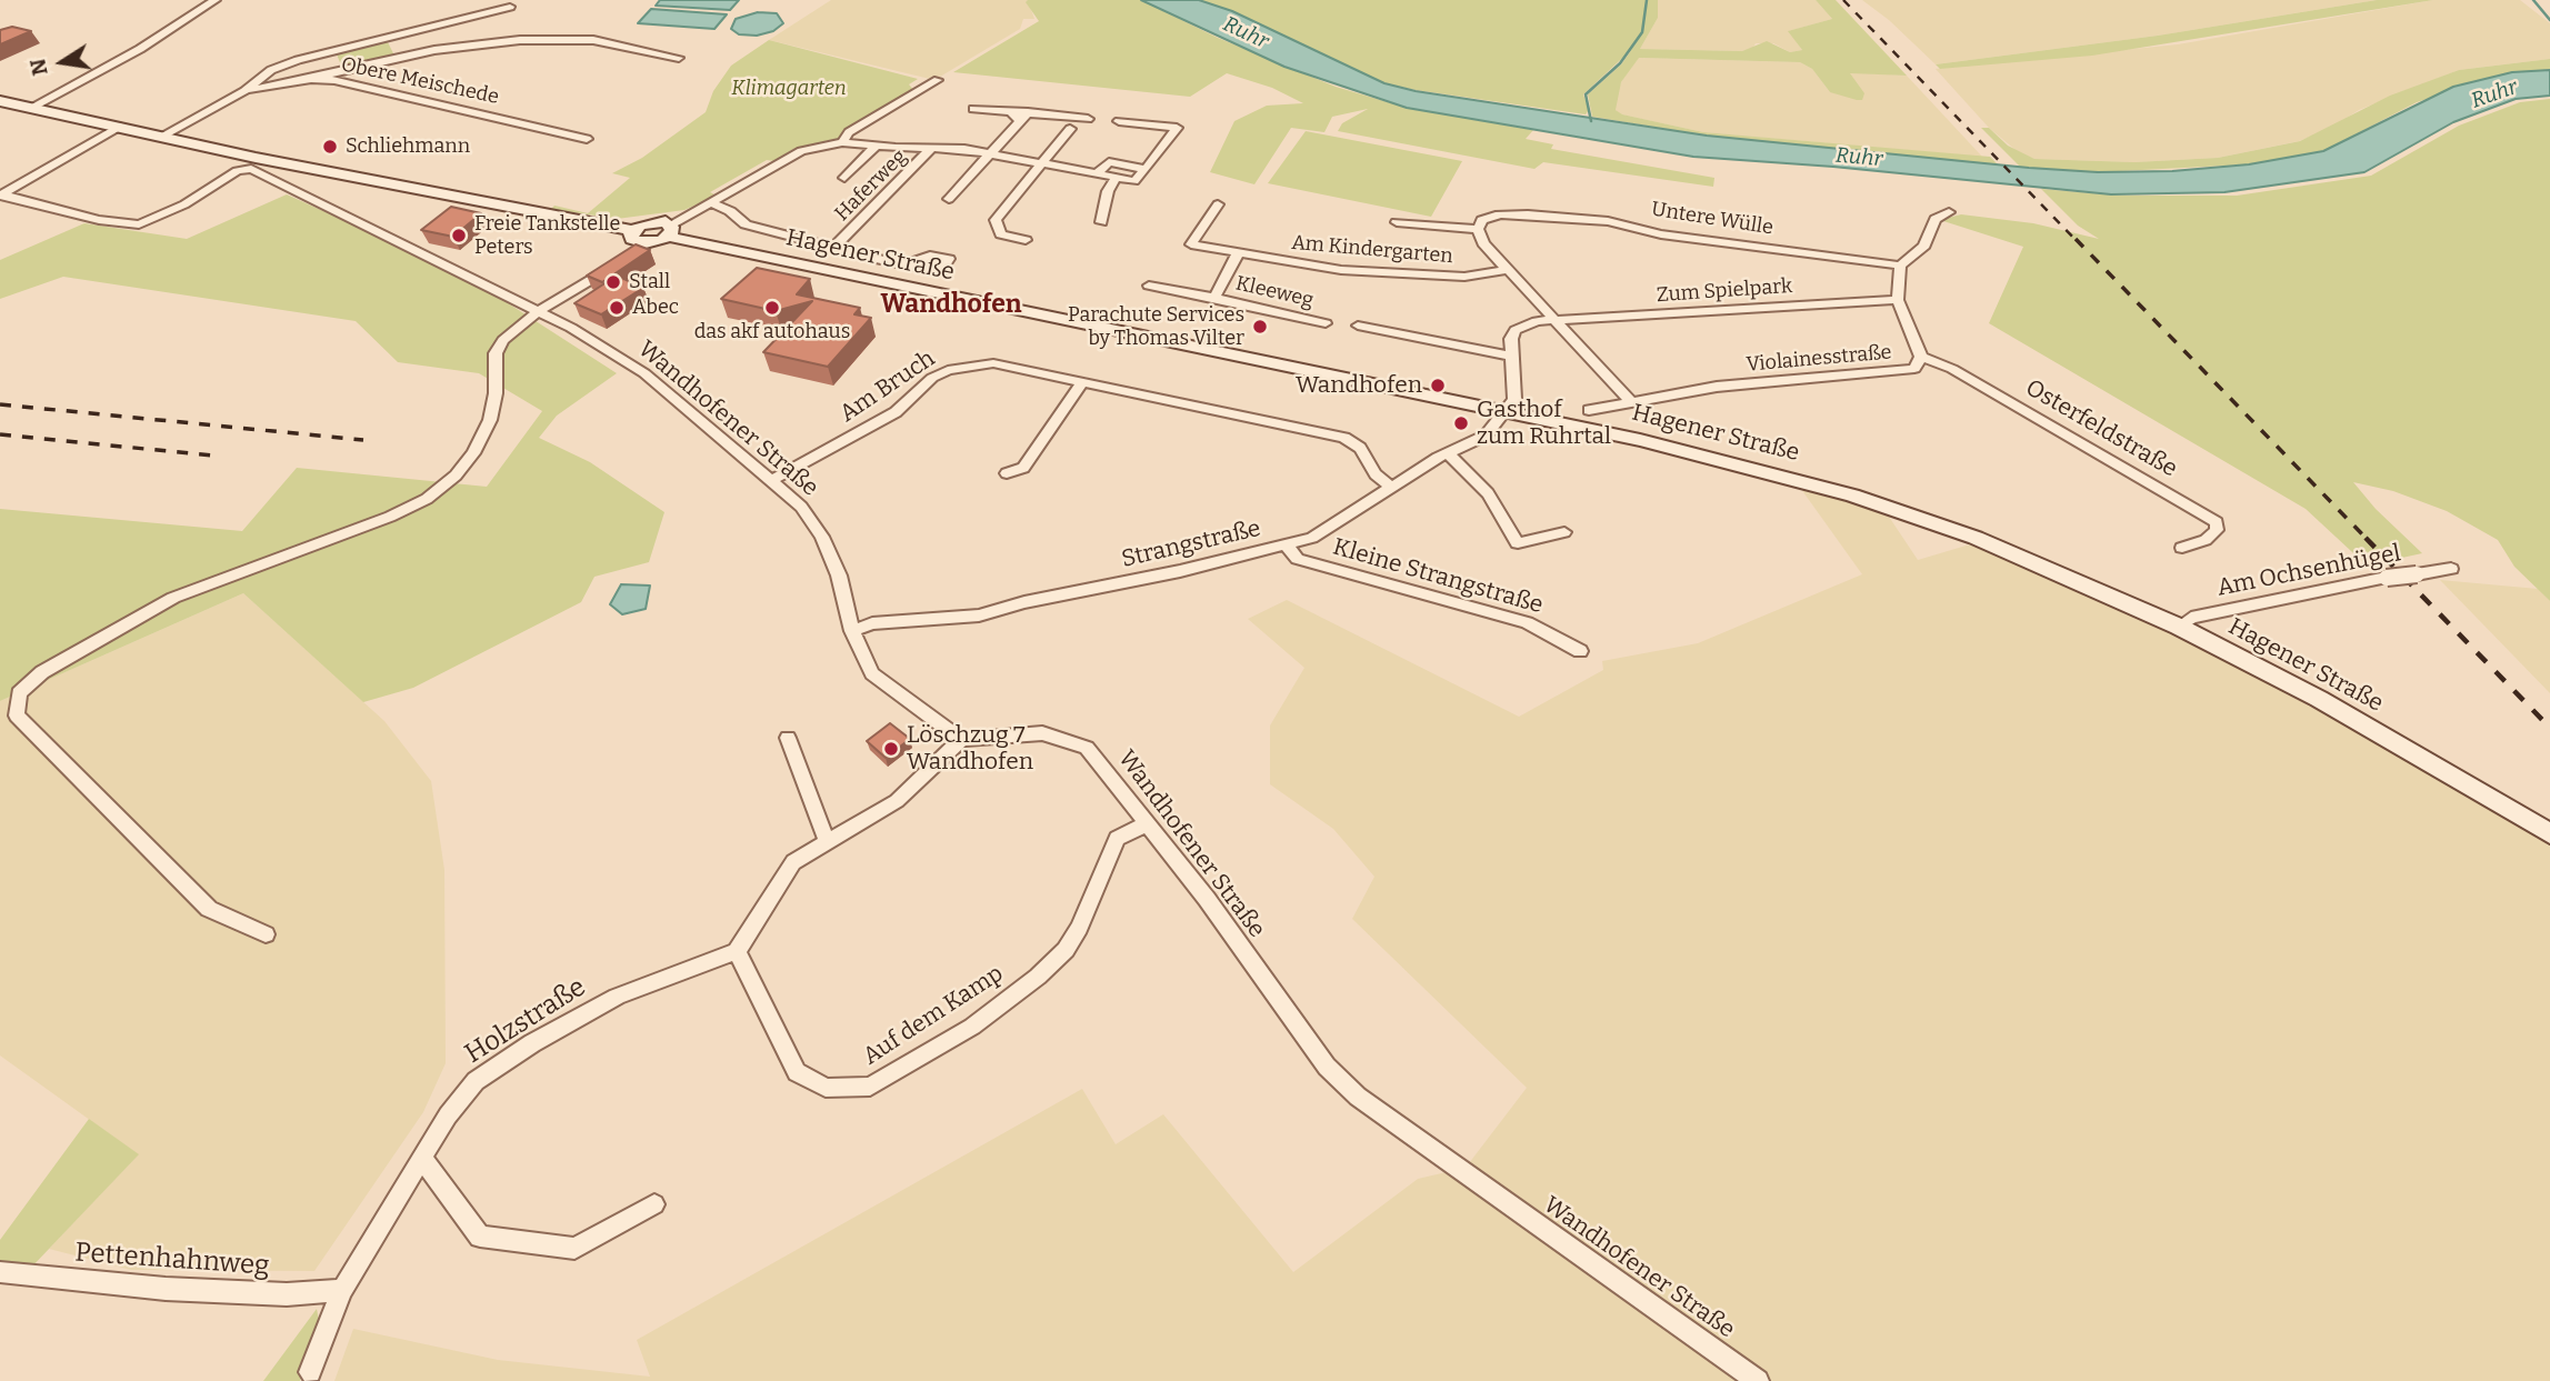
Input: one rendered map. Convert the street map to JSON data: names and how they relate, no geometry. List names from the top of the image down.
{
  "streets": {
    "main road": ["Hagener Straße"],
    "street": [
      "Obere Meischede",
      "Haferweg",
      "Untere Wülle",
      "Am Kindergarten",
      "Zum Spielpark",
      "Kleeweg",
      "Violainesstraße",
      "Am Bruch",
      "Wandhofener Straße",
      "Osterfeldstraße",
      "Strangstraße",
      "Am Ochsenhügel",
      "Kleine Strangstraße",
      "Auf dem Kamp",
      "Holzstraße",
      "Pettenhahnweg"
    ]
  },
  "crossings": [
    ["Untere Wülle", "Violainesstraße"],
    ["Am Kindergarten", "Kleeweg"],
    ["Hagener Straße", "Strangstraße"],
    ["Hagener Straße", "Am Ochsenhügel"],
    ["Zum Spielpark", "Violainesstraße"],
    ["Violainesstraße", "Osterfeldstraße"],
    ["Am Bruch", "Wandhofener Straße"],
    ["Am Bruch", "Strangstraße"],
    ["Wandhofener Straße", "Strangstraße"],
    ["Wandhofener Straße", "Auf dem Kamp"],
    ["Strangstraße", "Kleine Strangstraße"],
    ["Auf dem Kamp", "Holzstraße"],
    ["Holzstraße", "Pettenhahnweg"]
  ],
  "districts": ["Wandhofen"],
  "water": ["Ruhr"],
  "parks": ["Klimagarten"],
  "places": [
    "Schliehmann",
    "Freie Tankstelle Peters",
    "Stall",
    "Abec",
    "das akf autohaus",
    "Parachute Services by Thomas Vilter",
    "Wandhofen",
    "Gasthof zum Ruhrtal",
    "Löschzug 7 Wandhofen"
  ],
  "north": "left"
}
